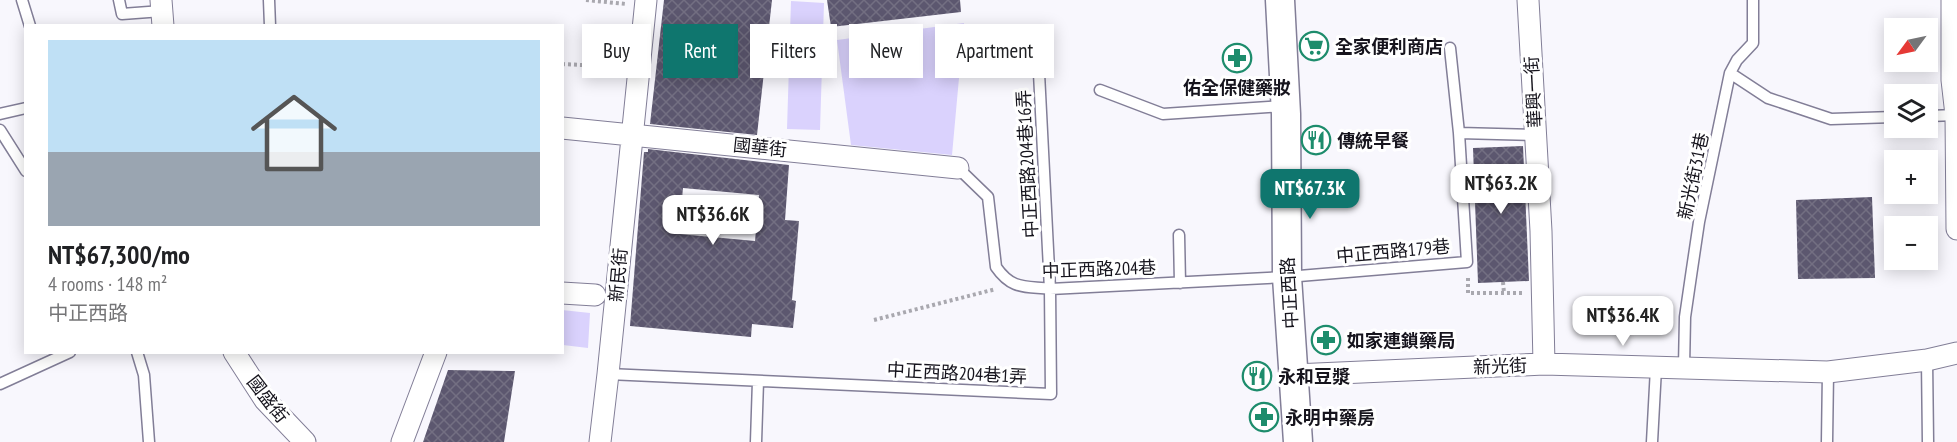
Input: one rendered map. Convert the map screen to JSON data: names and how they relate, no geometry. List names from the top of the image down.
{
  "streets": {
    "main road": ["中正西路"],
    "street": [
      "華興一街",
      "國華街",
      "新民街",
      "新光街",
      "國盛街"
    ],
    "lane": [
      "中正西路204巷16弄",
      "新光街31巷",
      "中正西路179巷",
      "中正西路204巷",
      "中正西路204巷1弄"
    ]
  },
  "crossings": [
    ["華興一街", "新光街"],
    ["國華街", "新民街"],
    ["中正西路204巷16弄", "中正西路204巷"],
    ["中正西路204巷16弄", "中正西路204巷1弄"],
    ["新光街31巷", "新光街"],
    ["中正西路179巷", "中正西路204巷"],
    ["中正西路179巷", "中正西路"],
    ["中正西路204巷", "中正西路"],
    ["中正西路204巷", "中正西路204巷1弄"],
    ["新民街", "中正西路204巷1弄"],
    ["中正西路", "新光街"]
  ],
  "places": {
    "supermarket": ["全家便利商店"],
    "pharmacy": ["佑全保健藥妝", "如家連鎖藥局", "永明中藥房"],
    "restaurant": ["傳統早餐", "永和豆漿"]
  },
  "north": "bottom left",
  "page": {
    "map_buttons": ["+", "−"],
    "chip": [
      "Buy",
      "Rent",
      "Filters",
      "New",
      "Apartment"
    ],
    "list": [
      {
        "name": "NT$67,300/mo",
        "note": "4 rooms · 148 m² · 中正西路"
      }
    ],
    "price": [
      "NT$63.2K",
      "NT$67.3K",
      "NT$36.6K",
      "NT$36.4K"
    ]
  }
}
